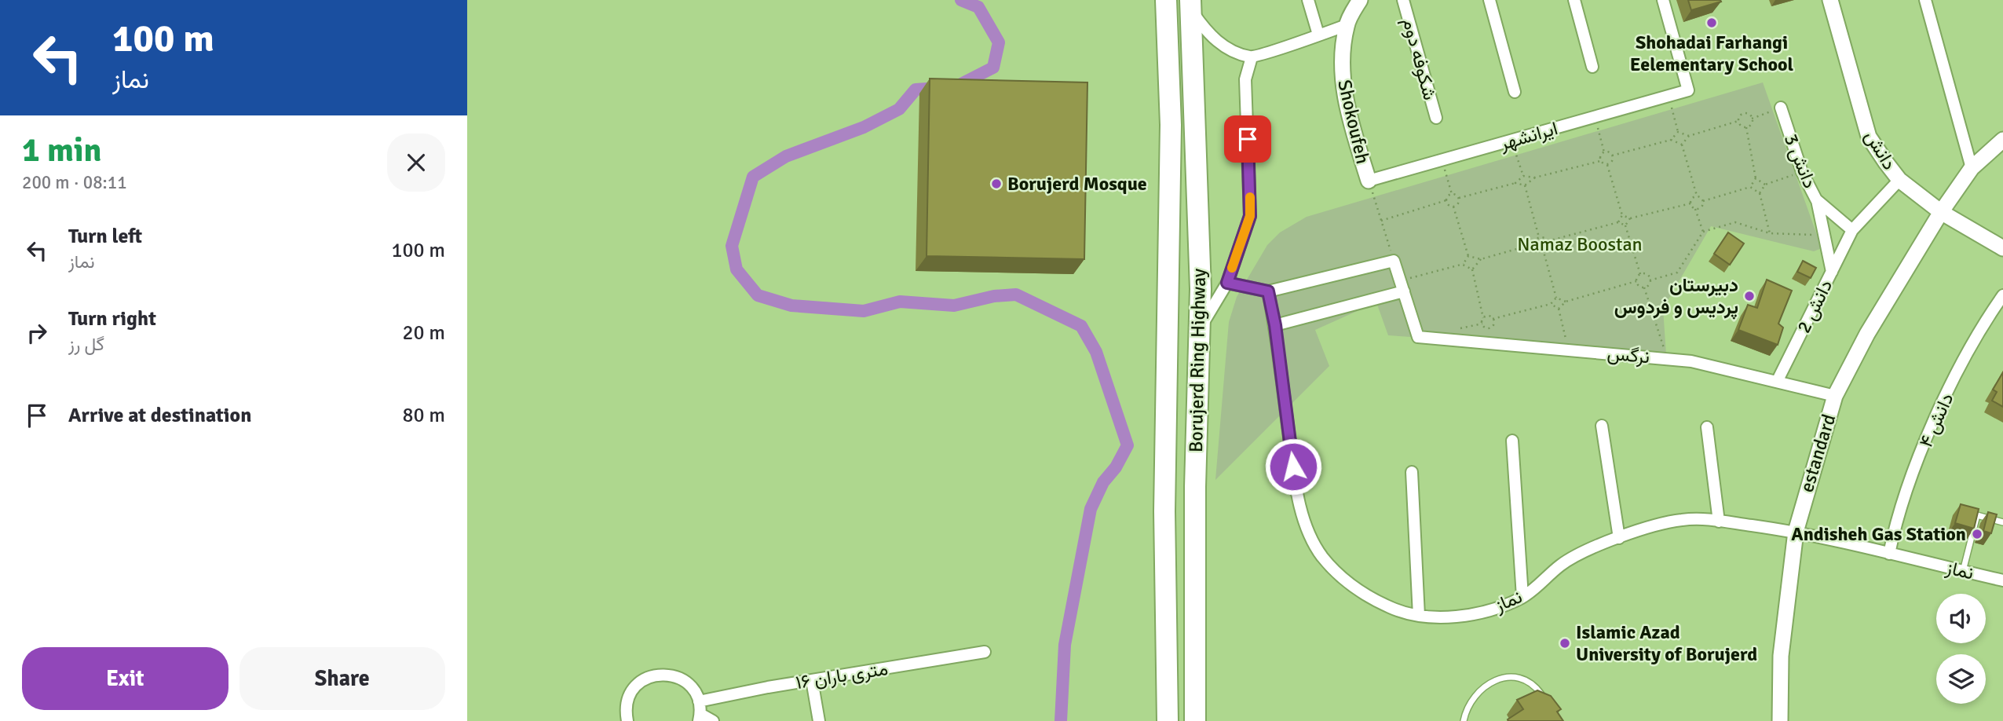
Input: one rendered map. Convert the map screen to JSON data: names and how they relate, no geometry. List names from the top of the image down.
{
  "streets": {
    "highway": ["Borujerd Ring Highway"],
    "street": [
      "شکوفه دوم",
      "Shokoufeh",
      "ایرانشهر",
      "دانش",
      "دانش 3",
      "دانش 2",
      "نرگس",
      "دانش ۴",
      "estandard",
      "نماز",
      "۱۶ متری باران"
    ]
  },
  "crossings": [
    ["Shokoufeh", "ایرانشهر"],
    ["دانش", "دانش 2"],
    ["دانش", "estandard"],
    ["دانش 3", "دانش 2"],
    ["دانش 2", "نرگس"],
    ["نرگس", "estandard"],
    ["دانش ۴", "نماز"],
    ["estandard", "نماز"]
  ],
  "parks": ["Namaz Boostan"],
  "places": [
    "Shohadai Farhangi Eelementary School",
    "Borujerd Mosque",
    "دبیرستان پردیس و فردوس",
    "Andisheh Gas Station",
    "Islamic Azad University of Borujerd"
  ],
  "page": {
    "turn": ["100 m", "نماز"],
    "heading": ["1 min", "200 m · 08:11"],
    "list": [
      {
        "name": "Turn left",
        "note": "نماز",
        "value": "100 m"
      },
      {
        "name": "Turn right",
        "note": "گل رز",
        "value": "20 m"
      },
      {
        "name": "Arrive at destination",
        "value": "80 m"
      }
    ],
    "buttons": ["Exit", "Share"]
  }
}
